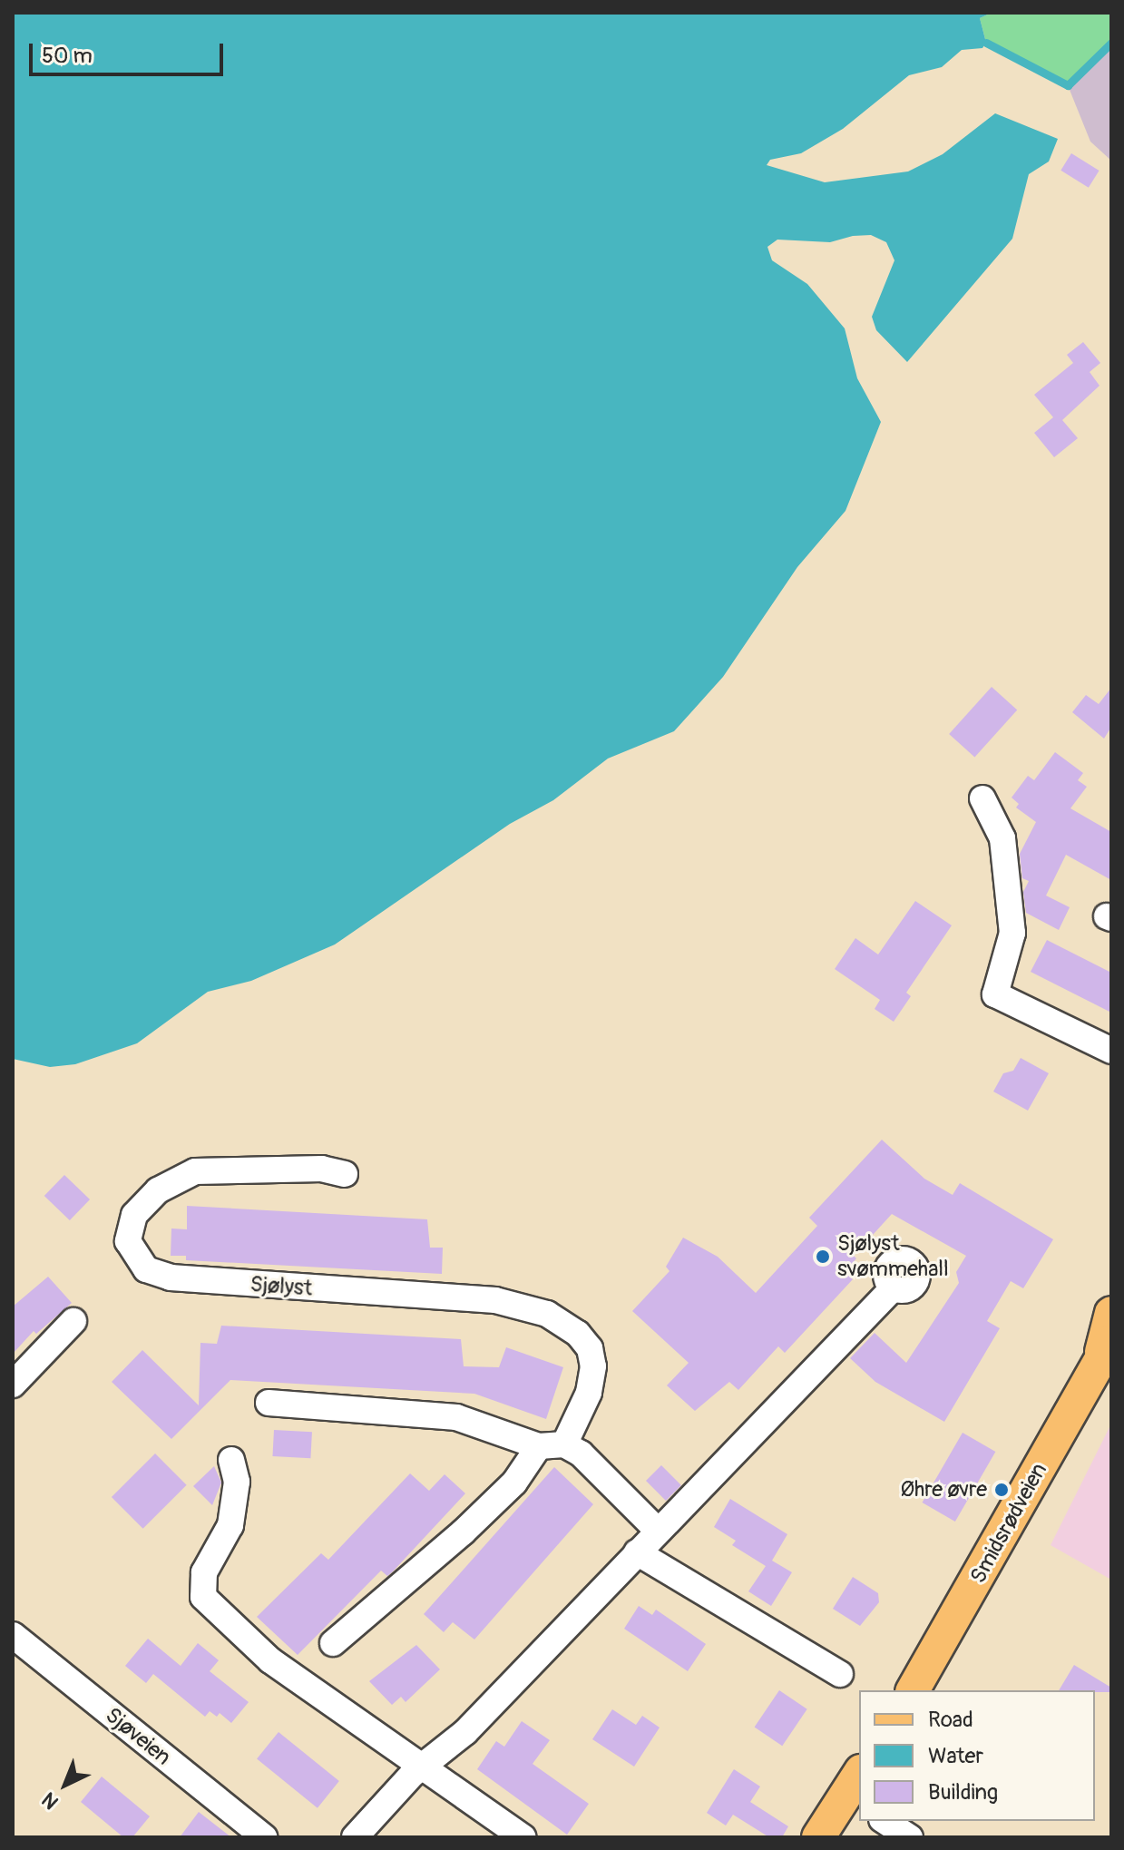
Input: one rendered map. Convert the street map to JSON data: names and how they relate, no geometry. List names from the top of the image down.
{
  "streets": {
    "main road": ["Smidsrødveien"],
    "street": ["Sjølyst", "Sjøveien"]
  },
  "places": ["Sjølyst svømmehall", "Øhre øvre"],
  "legend": ["Road", "Water", "Building"],
  "scale_bar": "50 m",
  "north": "bottom left"
}
